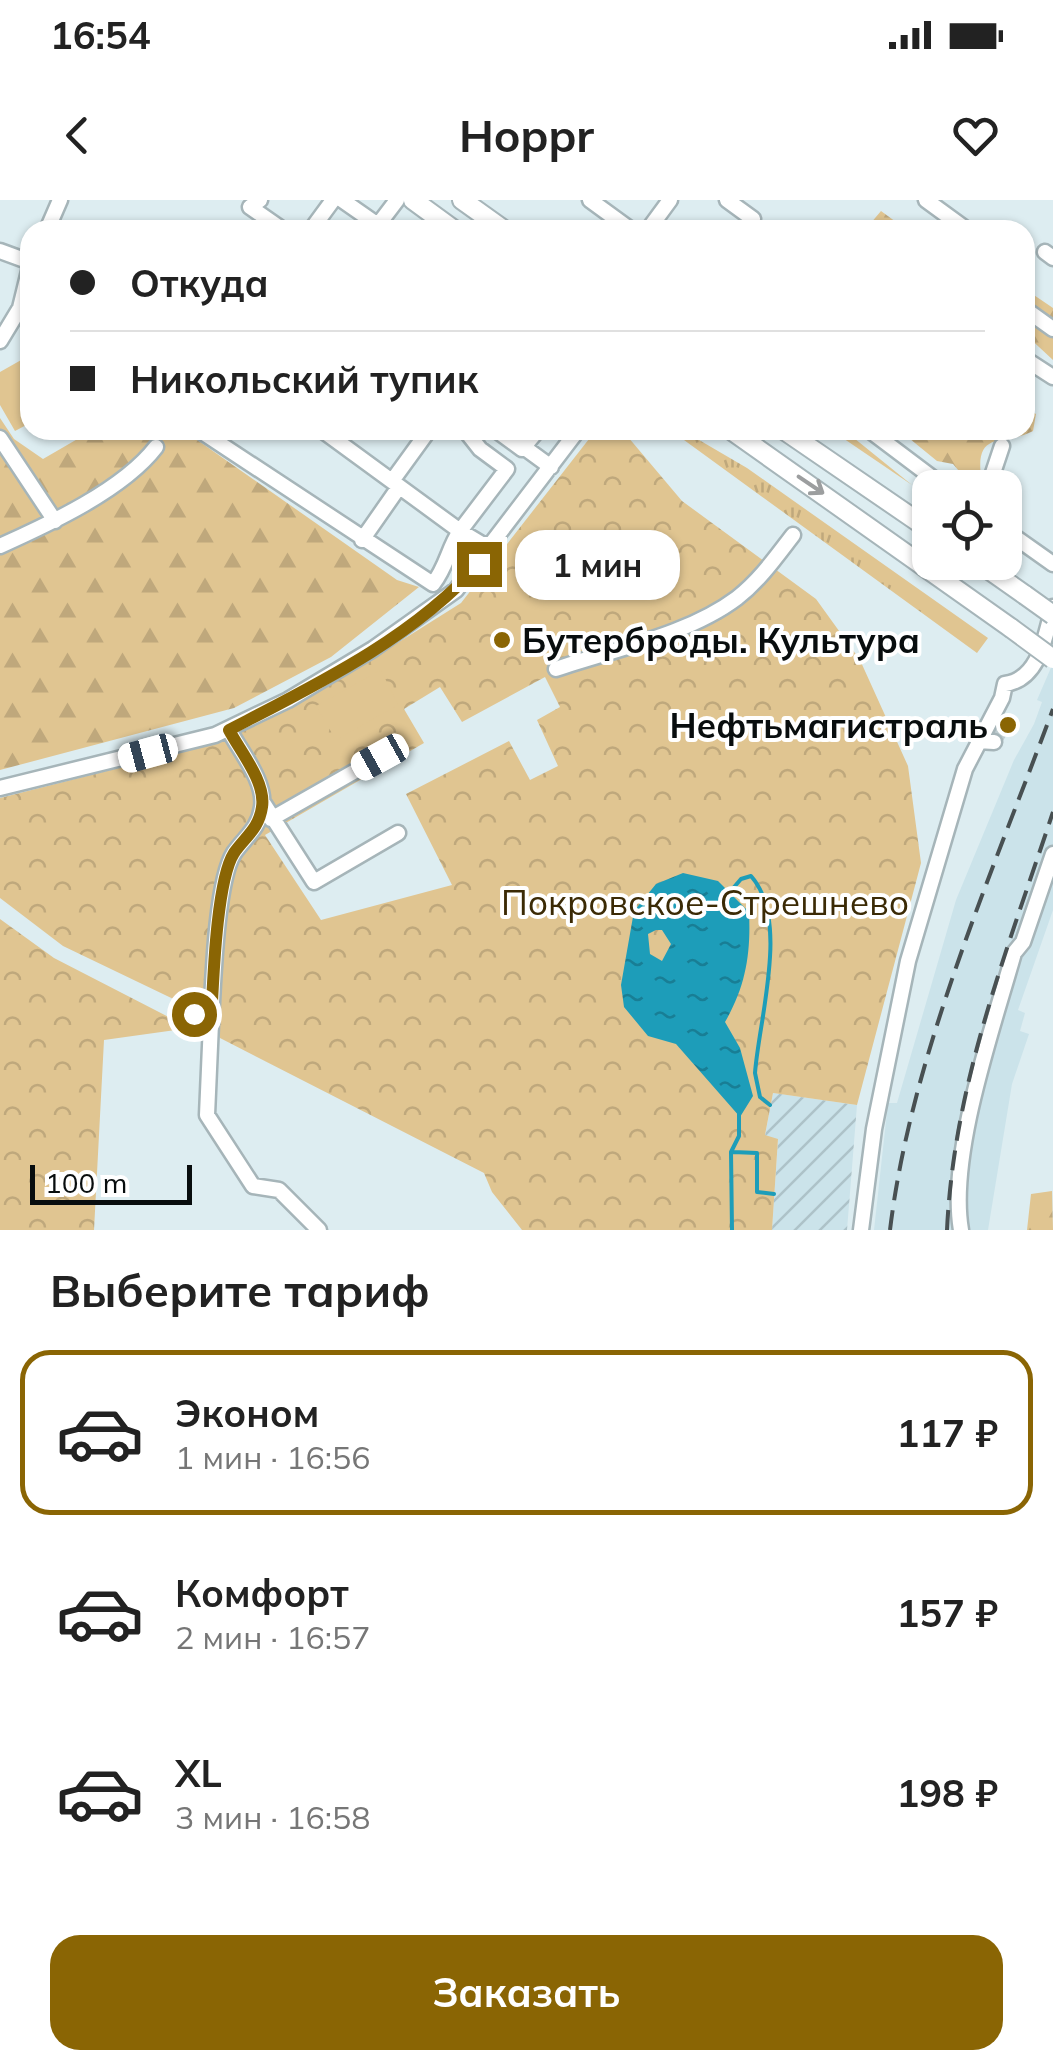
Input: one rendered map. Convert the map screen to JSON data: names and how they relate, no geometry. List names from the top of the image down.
{
  "parks": ["Покровское-Стрешнево"],
  "places": ["Бутерброды. Культура", "Нефтьмагистраль"],
  "scale_bar": "100 m",
  "page": {
    "status": "16:54",
    "header": "Hoppr",
    "banner": ["Откуда", "Никольский тупик"],
    "bubble": "1 мин",
    "scale": "100 m",
    "heading": "Выберите тариф",
    "list": [
      {
        "name": "Эконом",
        "note": "1 мин · 16:56",
        "value": "117 ₽"
      },
      {
        "name": "Комфорт",
        "note": "2 мин · 16:57",
        "value": "157 ₽"
      },
      {
        "name": "XL",
        "note": "3 мин · 16:58",
        "value": "198 ₽"
      }
    ],
    "buttons": "Заказать"
  }
}
